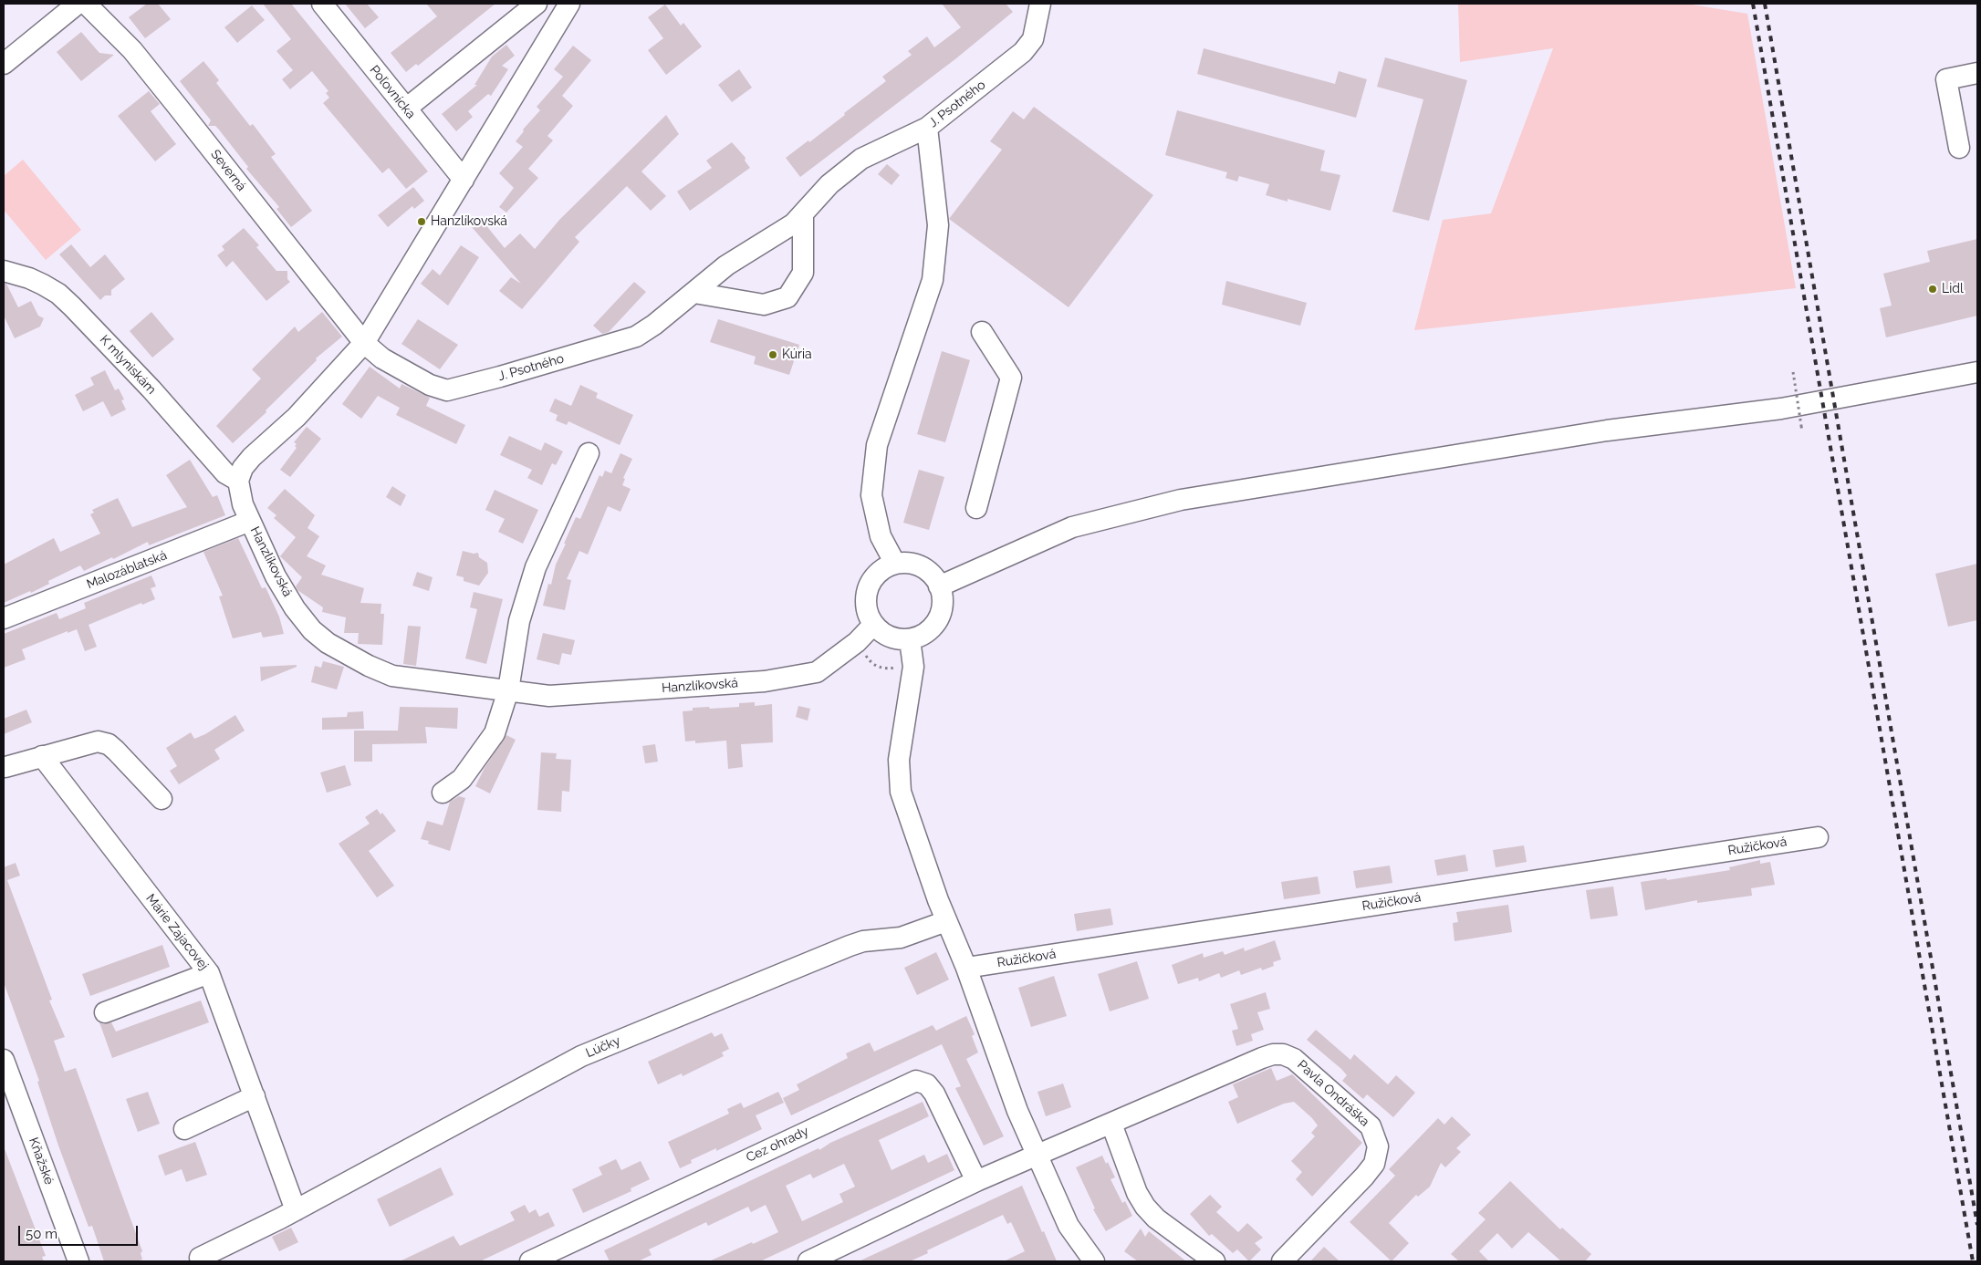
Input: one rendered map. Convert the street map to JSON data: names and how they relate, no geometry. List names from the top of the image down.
{
  "streets": {
    "street": [
      "Poľovnícka",
      "J. Psotného",
      "Severná",
      "K mlyniskám",
      "Hanzlíkovská",
      "Malozáblatská",
      "Ružičková",
      "Márie Zajacovej",
      "Lúčky",
      "Pavla Ondráška",
      "Cez ohrady",
      "Kňažské"
    ]
  },
  "crossings": [
    ["J. Psotného", "Severná"],
    ["K mlyniskám", "Hanzlíkovská"],
    ["Hanzlíkovská", "Malozáblatská"],
    ["Márie Zajacovej", "Lúčky"]
  ],
  "places": ["Hanzlíkovská", "Lidl", "Kúria"],
  "scale_bar": "50 m"
}
